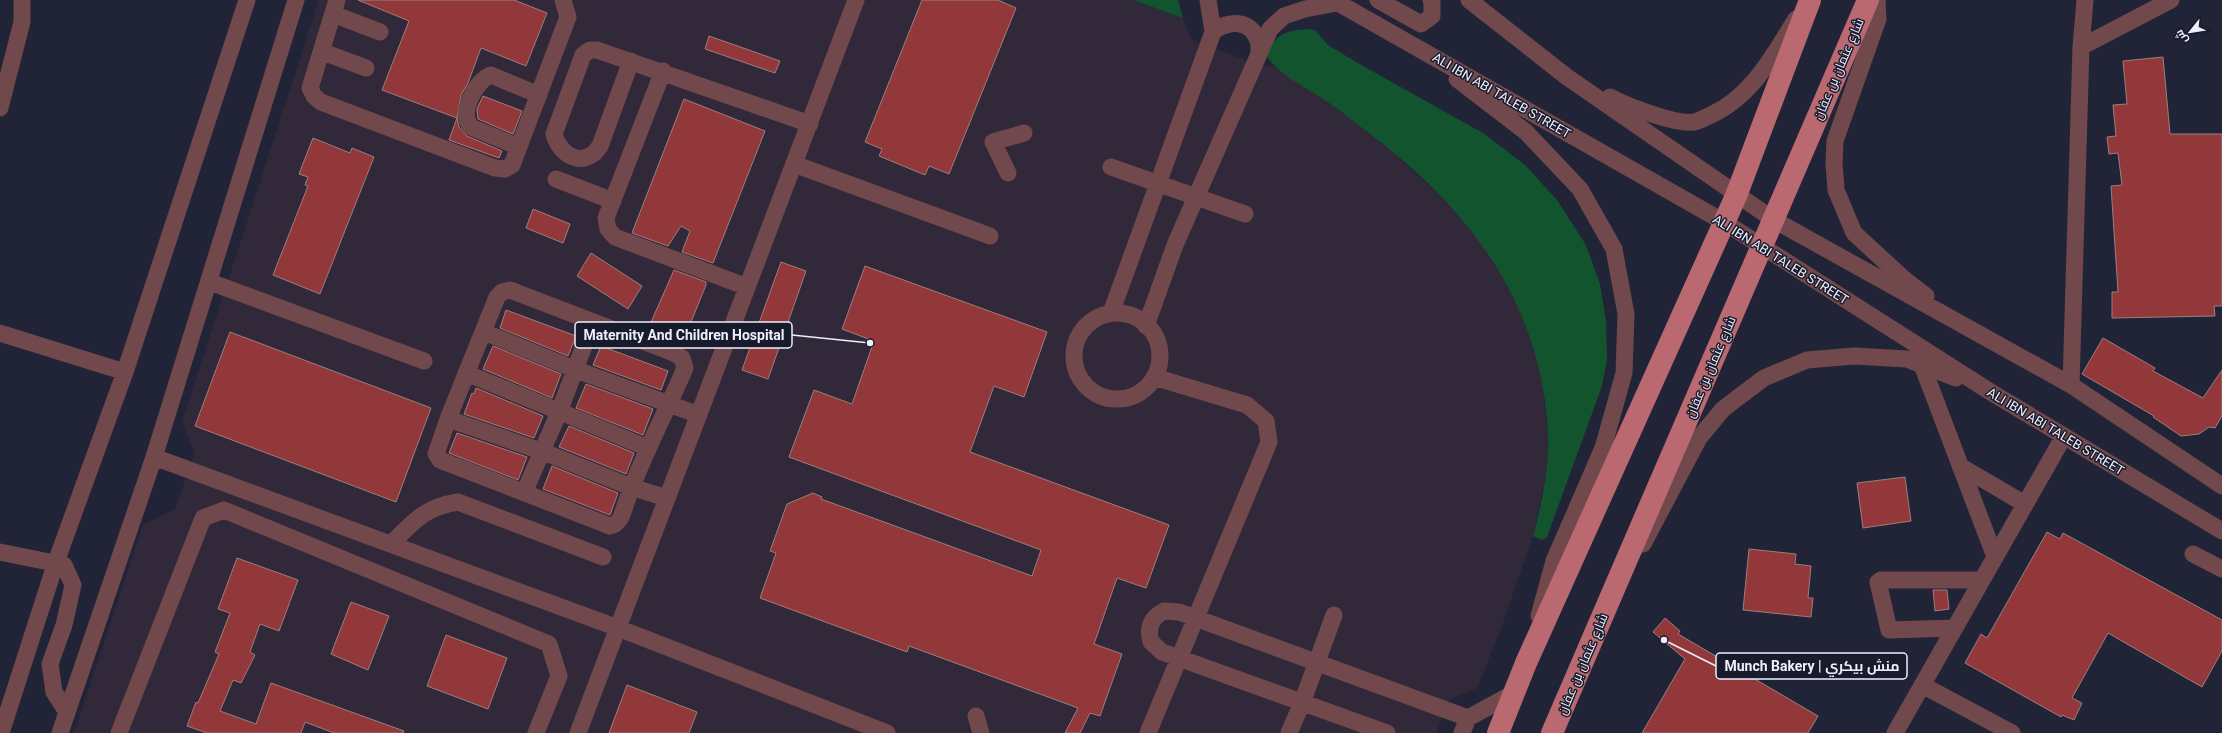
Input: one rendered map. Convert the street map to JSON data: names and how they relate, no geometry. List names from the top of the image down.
{
  "streets": {
    "main road": ["شارع عثمان بن عفان"],
    "street": ["ALI IBN ABI TALEB STREET"]
  },
  "crossings": [
    ["شارع عثمان بن عفان", "ALI IBN ABI TALEB STREET"]
  ],
  "places": ["Maternity And Children Hospital", "Munch Bakery | منش بيكري"],
  "north": "bottom left"
}
